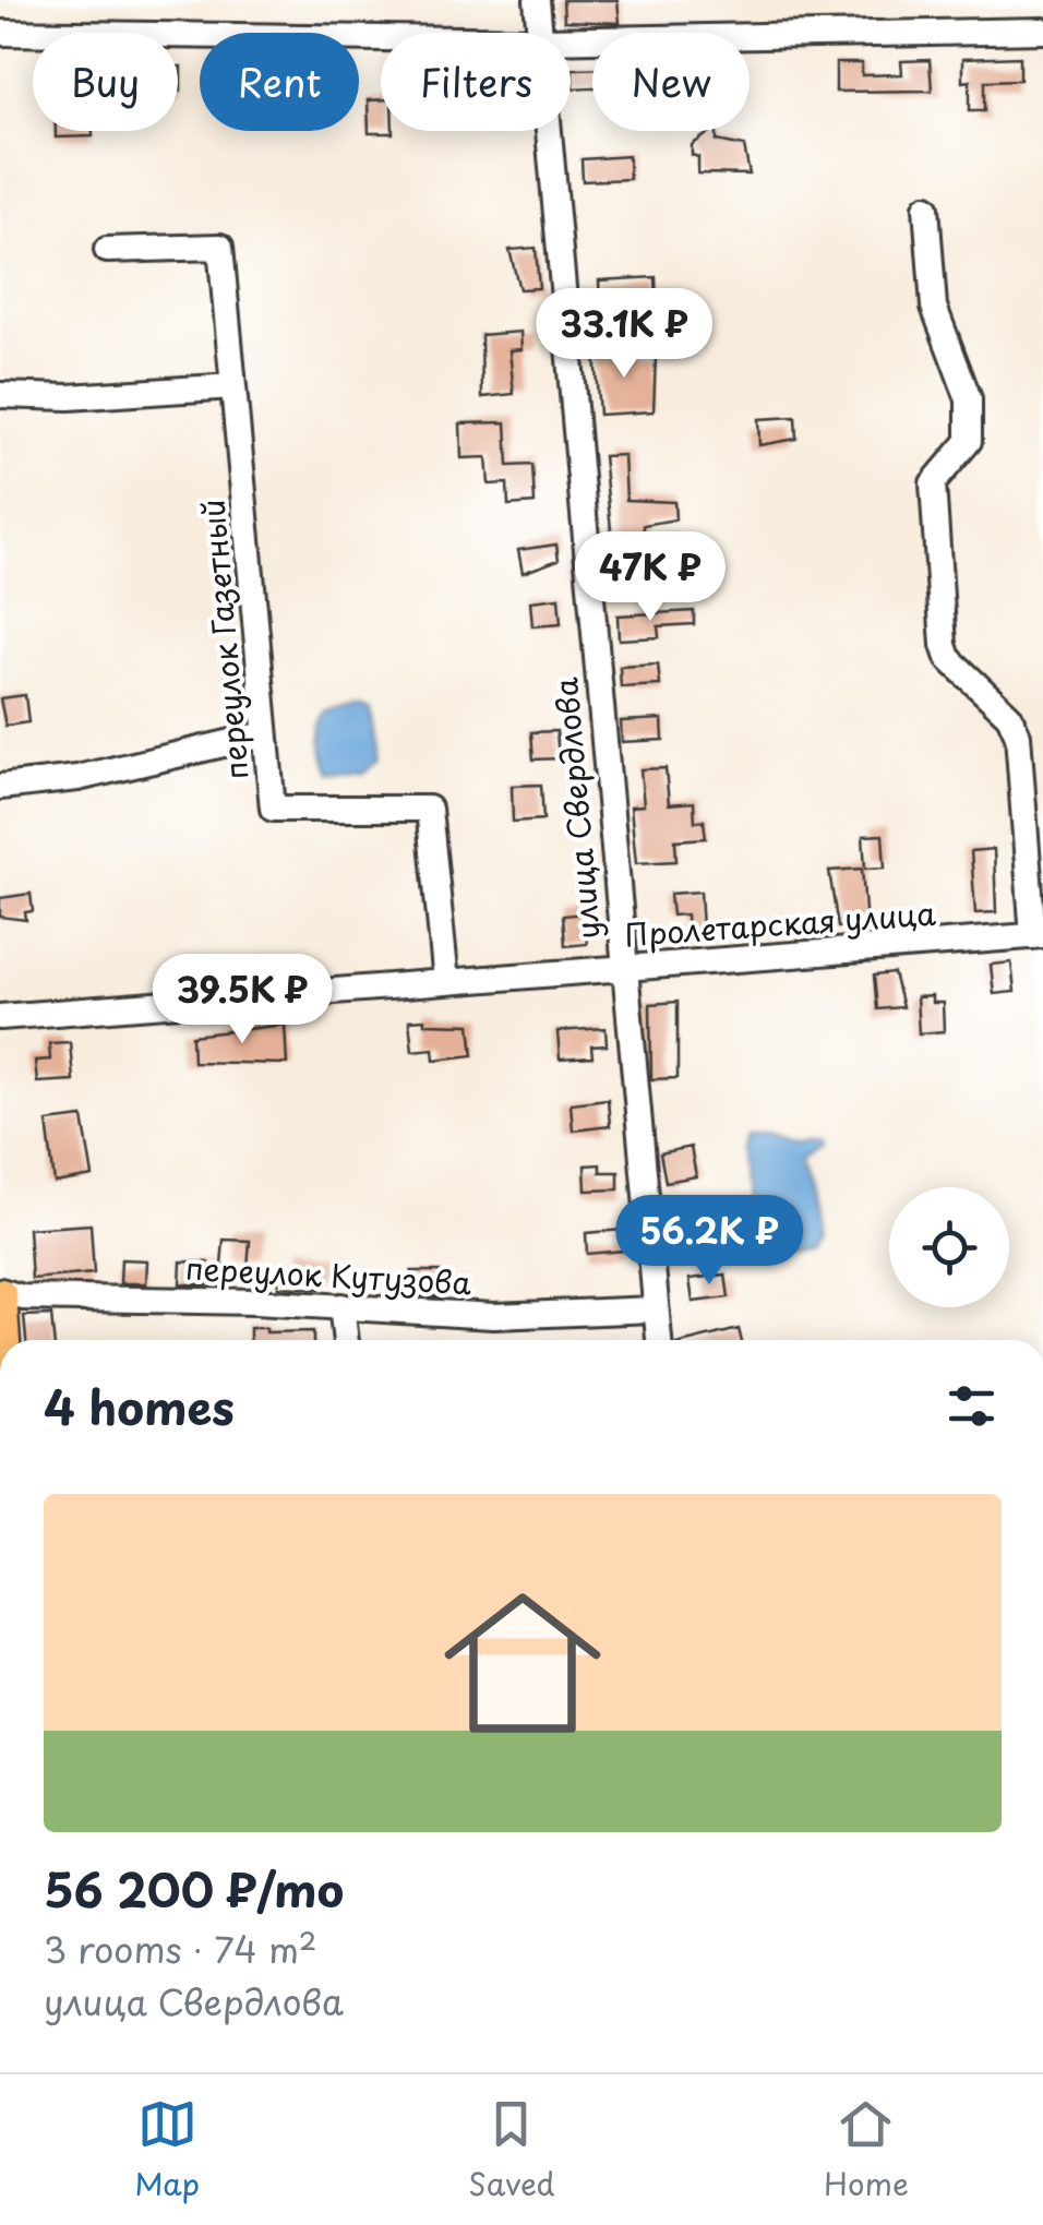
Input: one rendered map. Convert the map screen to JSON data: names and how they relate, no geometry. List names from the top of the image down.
{
  "streets": {
    "street": [
      "переулок Газетный",
      "улица Свердлова",
      "Пролетарская улица",
      "переулок Кутузова"
    ]
  },
  "crossings": [
    ["переулок Газетный", "Пролетарская улица"],
    ["улица Свердлова", "Пролетарская улица"],
    ["улица Свердлова", "переулок Кутузова"]
  ],
  "page": {
    "chip": [
      "Buy",
      "Rent",
      "Filters",
      "New"
    ],
    "price": [
      "33.1K ₽",
      "47K ₽",
      "39.5K ₽",
      "56.2K ₽"
    ],
    "heading": "4 homes",
    "list": [
      {
        "name": "56 200 ₽/mo",
        "note": "3 rooms · 74 m² · улица Свердлова"
      }
    ],
    "tabs": ["Map", "Saved", "Home"]
  }
}
